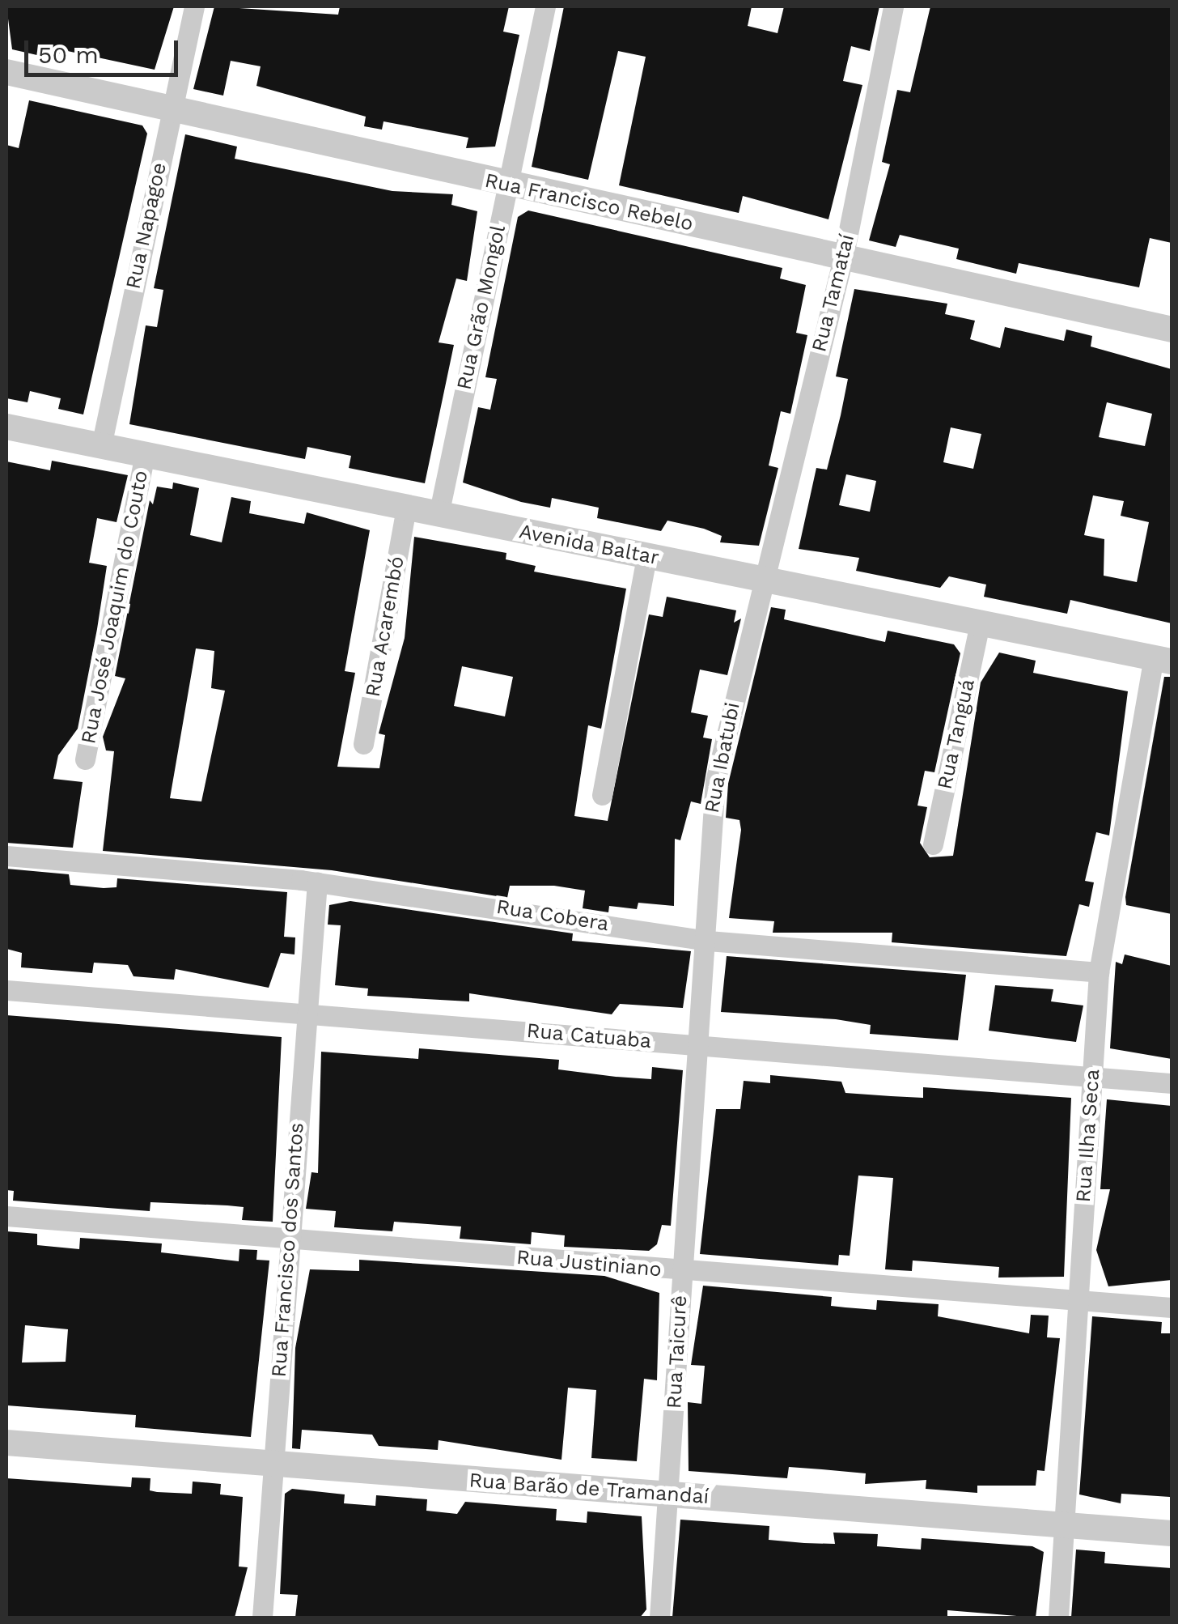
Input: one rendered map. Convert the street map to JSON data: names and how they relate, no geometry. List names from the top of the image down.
{
  "streets": {
    "street": [
      "Rua Francisco Rebelo",
      "Rua Napagoe",
      "Rua Tamataí",
      "Rua Grão Mongol",
      "Avenida Baltar",
      "Rua José Joaquim do Couto",
      "Rua Acarembó",
      "Rua Tanguá",
      "Rua Ibatubi",
      "Rua Cobera",
      "Rua Catuaba",
      "Rua Ilha Seca",
      "Rua Francisco dos Santos",
      "Rua Justiniano",
      "Rua Taicurê",
      "Rua Barão de Tramandaí"
    ]
  },
  "crossings": [
    ["Rua Francisco Rebelo", "Rua Napagoe"],
    ["Rua Francisco Rebelo", "Rua Tamataí"],
    ["Rua Francisco Rebelo", "Rua Grão Mongol"],
    ["Rua Napagoe", "Avenida Baltar"],
    ["Rua Tamataí", "Avenida Baltar"],
    ["Rua Tamataí", "Rua Ibatubi"],
    ["Rua Grão Mongol", "Avenida Baltar"],
    ["Avenida Baltar", "Rua José Joaquim do Couto"],
    ["Avenida Baltar", "Rua Acarembó"],
    ["Avenida Baltar", "Rua Tanguá"],
    ["Avenida Baltar", "Rua Ibatubi"],
    ["Avenida Baltar", "Rua Ilha Seca"],
    ["Rua Ibatubi", "Rua Cobera"],
    ["Rua Ibatubi", "Rua Taicurê"],
    ["Rua Cobera", "Rua Ilha Seca"],
    ["Rua Cobera", "Rua Francisco dos Santos"],
    ["Rua Cobera", "Rua Taicurê"],
    ["Rua Catuaba", "Rua Ilha Seca"],
    ["Rua Catuaba", "Rua Francisco dos Santos"],
    ["Rua Catuaba", "Rua Taicurê"],
    ["Rua Ilha Seca", "Rua Justiniano"],
    ["Rua Ilha Seca", "Rua Barão de Tramandaí"],
    ["Rua Francisco dos Santos", "Rua Justiniano"],
    ["Rua Francisco dos Santos", "Rua Barão de Tramandaí"],
    ["Rua Justiniano", "Rua Taicurê"],
    ["Rua Taicurê", "Rua Barão de Tramandaí"]
  ],
  "scale_bar": "50 m"
}
